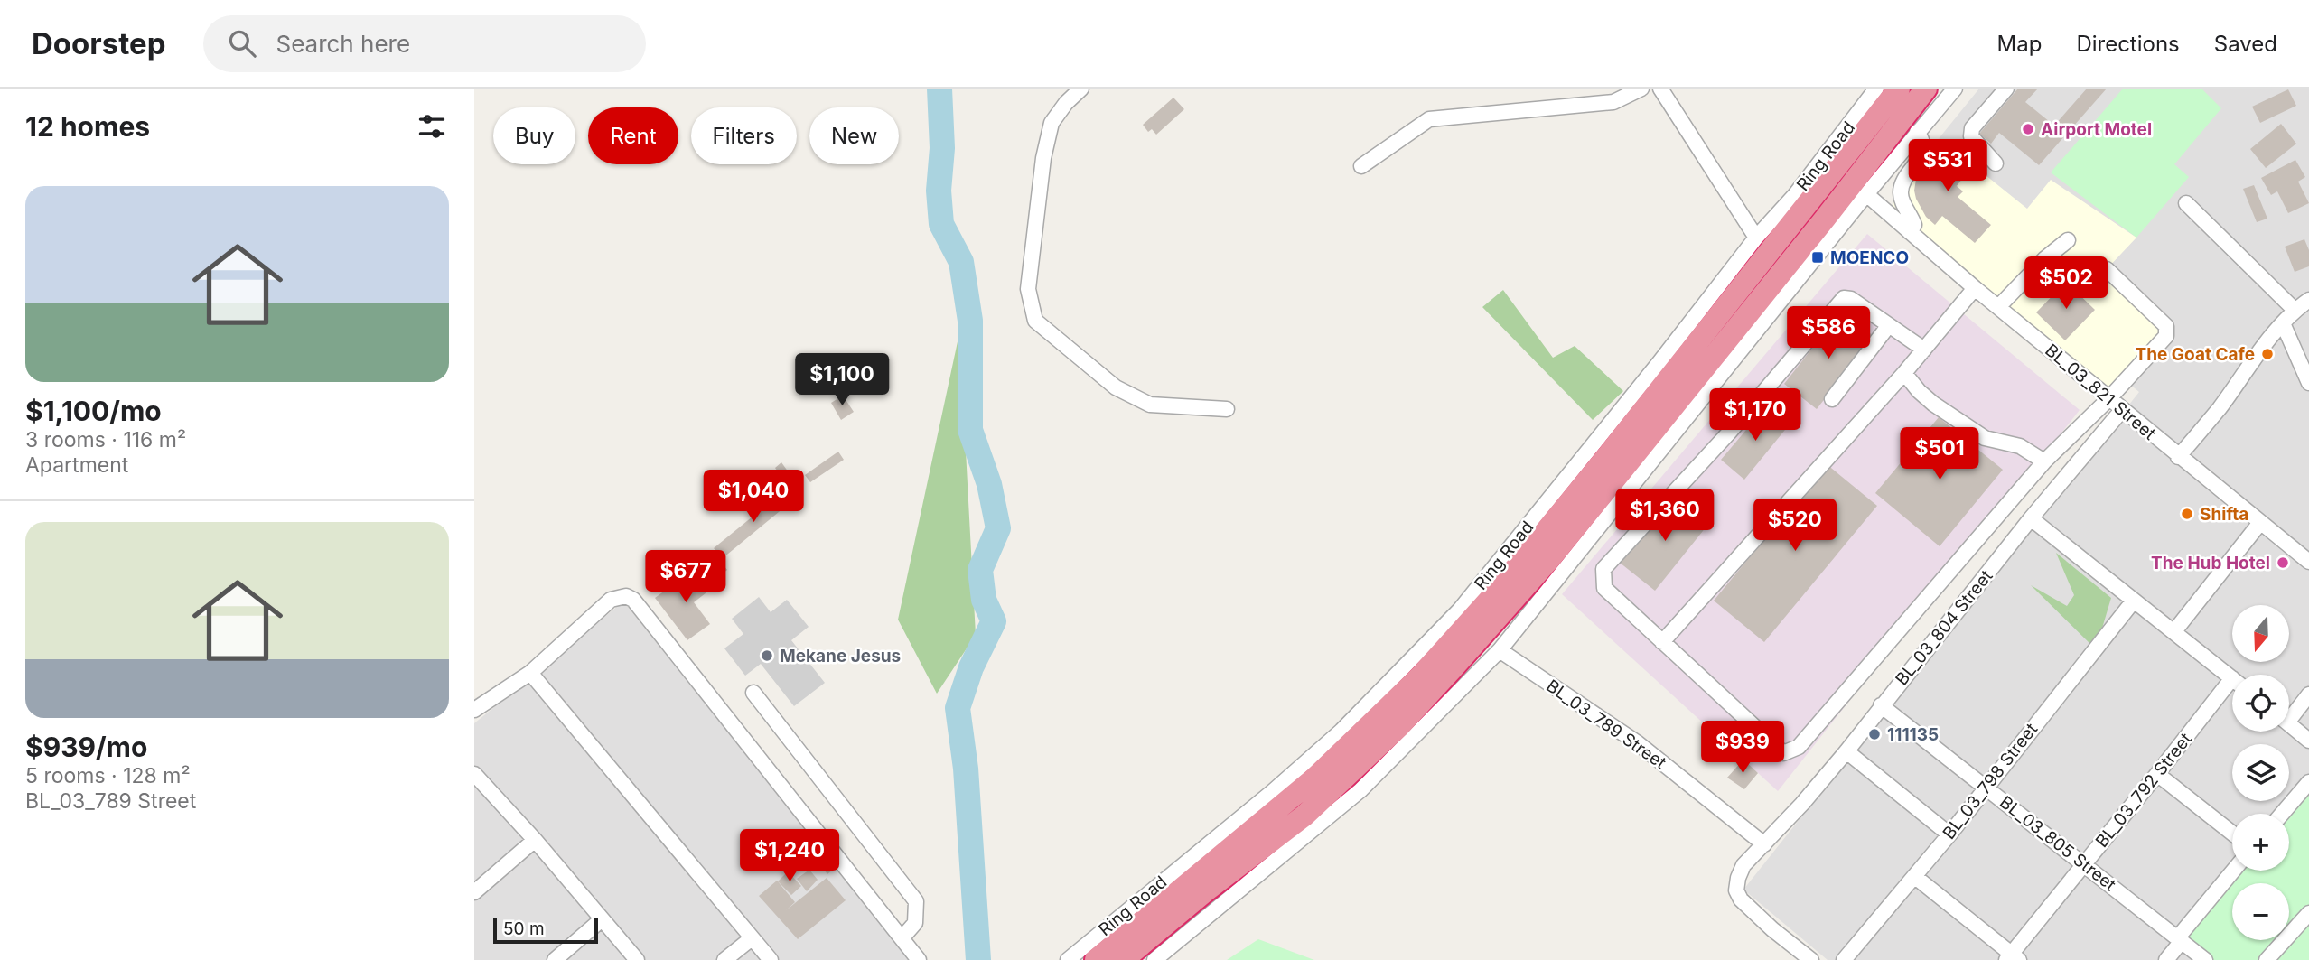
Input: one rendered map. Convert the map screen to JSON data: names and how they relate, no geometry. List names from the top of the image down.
{
  "streets": {
    "highway": ["Ring Road"],
    "street": [
      "BL_03_821 Street",
      "BL_03_804 Street",
      "BL_03_789 Street",
      "BL_03_798 Street",
      "BL_03_792 Street",
      "BL_03_805 Street"
    ]
  },
  "crossings": [
    ["BL_03_821 Street", "BL_03_804 Street"],
    ["BL_03_804 Street", "BL_03_789 Street"],
    ["BL_03_804 Street", "BL_03_805 Street"],
    ["BL_03_798 Street", "BL_03_805 Street"],
    ["BL_03_792 Street", "BL_03_805 Street"]
  ],
  "places": {
    "other": [
      "Airport Motel",
      "The Goat Cafe",
      "Shifta",
      "The Hub Hotel",
      "Mekane Jesus",
      "111135"
    ],
    "transit": ["MOENCO"]
  },
  "scale_bar": "50 m",
  "north": "bottom",
  "page": {
    "header": "Doorstep",
    "search": "Search here",
    "nav": ["Map", "Directions", "Saved"],
    "heading": "12 homes",
    "chip": [
      "Buy",
      "Rent",
      "Filters",
      "New"
    ],
    "price": [
      "$531",
      "$502",
      "$586",
      "$1,100",
      "$1,170",
      "$501",
      "$1,040",
      "$1,360",
      "$520",
      "$677",
      "$939",
      "$1,240"
    ],
    "list": [
      {
        "name": "$1,100/mo",
        "note": "3 rooms · 116 m² · Apartment"
      },
      {
        "name": "$939/mo",
        "note": "5 rooms · 128 m² · BL_03_789 Street"
      }
    ],
    "map_buttons": ["+", "−"],
    "scale": "50 m"
  }
}
